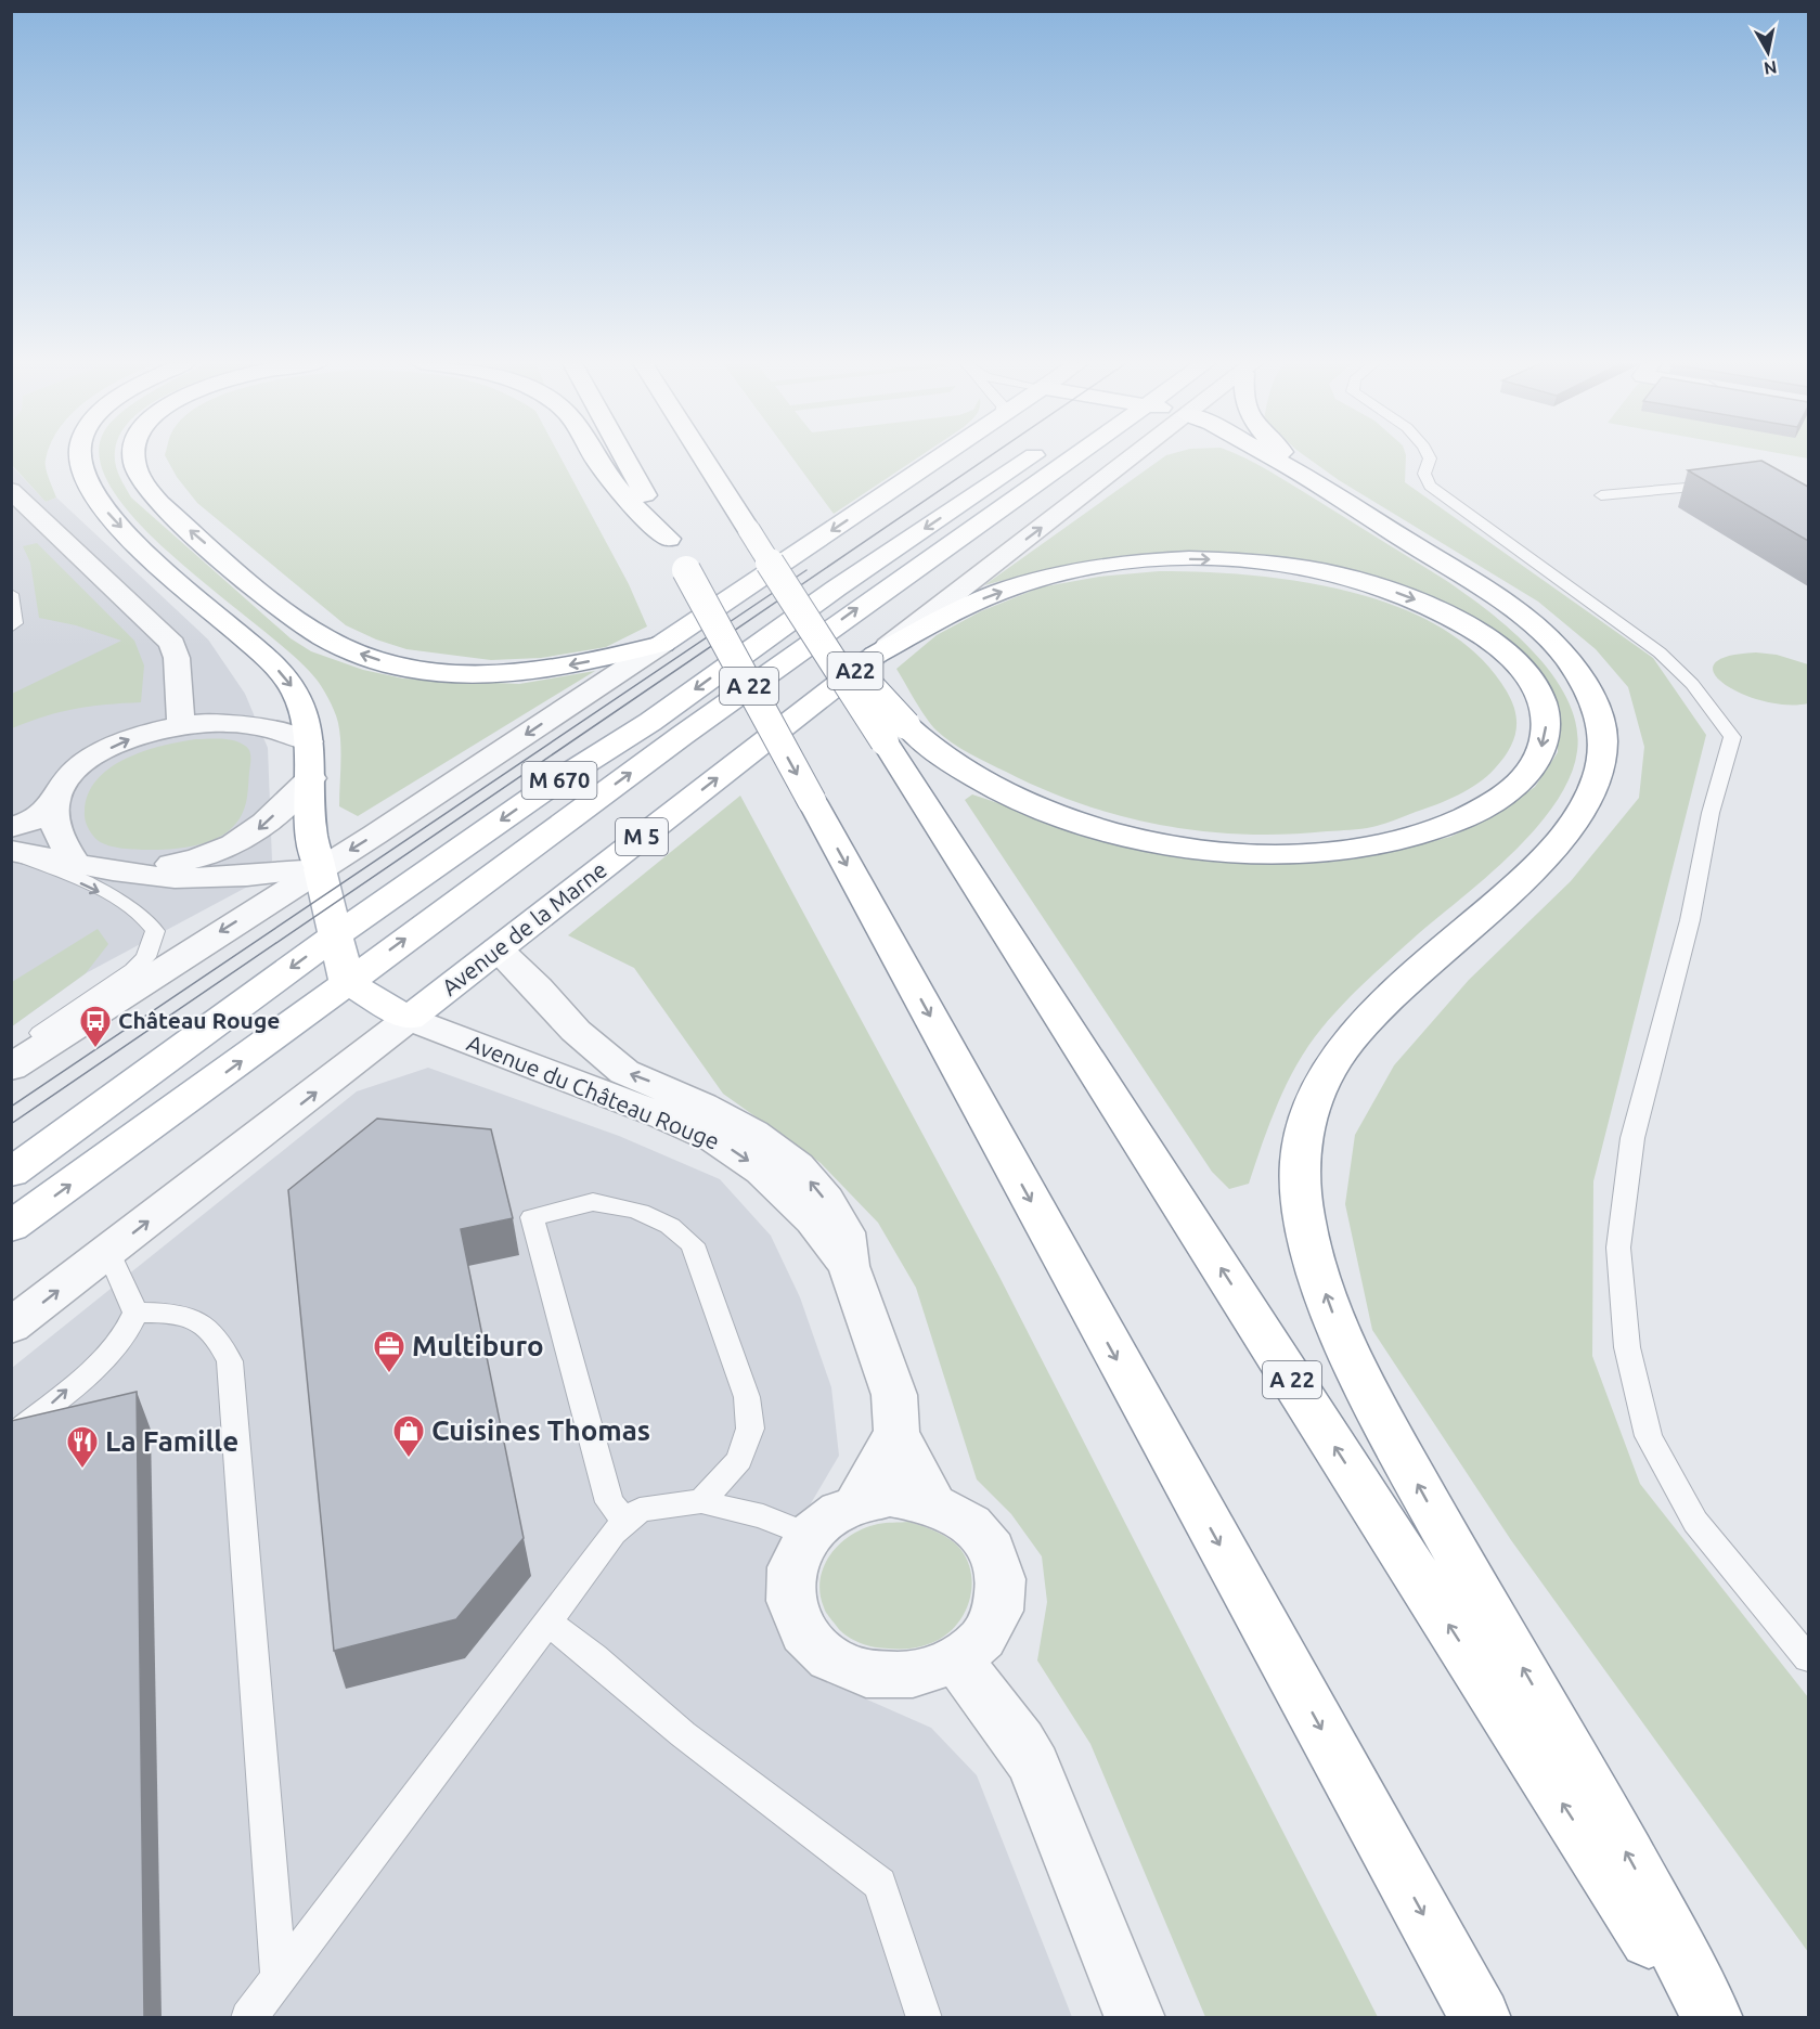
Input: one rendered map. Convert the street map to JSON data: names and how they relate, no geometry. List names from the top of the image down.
{
  "streets": {
    "main road": [
      "A 22",
      "M 670",
      "M 5",
      "Avenue de la Marne"
    ],
    "street": ["Avenue du Château Rouge"]
  },
  "crossings": [
    ["Avenue de la Marne", "Avenue du Château Rouge"]
  ],
  "places": {
    "bus stop": ["Château Rouge"],
    "office": ["Multiburo"],
    "shop": ["Cuisines Thomas"],
    "restaurant": ["La Famille"]
  },
  "north": "bottom"
}
